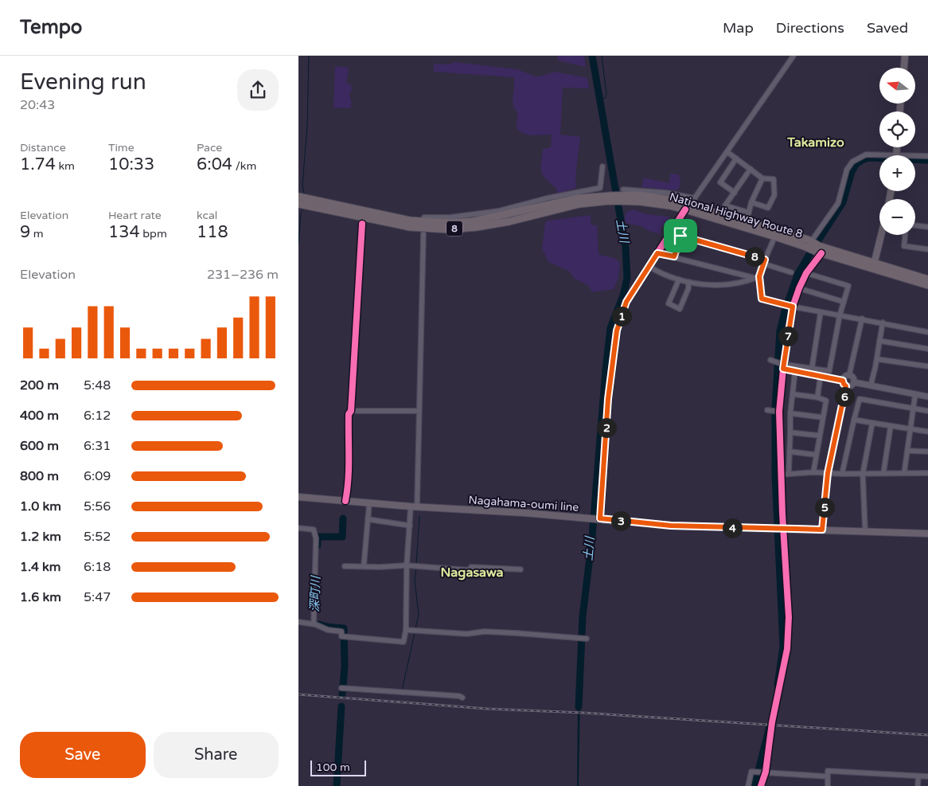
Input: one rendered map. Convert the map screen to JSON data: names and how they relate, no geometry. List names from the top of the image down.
{
  "streets": {
    "highway": ["National Highway Route 8", "8"],
    "main road": ["Nagahama-oumi line"]
  },
  "districts": ["Takamizo", "Nagasawa"],
  "water": ["土川", "深町川"],
  "scale_bar": "100 m",
  "north": "left",
  "page": {
    "header": "Tempo",
    "nav": ["Map", "Directions", "Saved"],
    "heading": ["Evening run", "20:43"],
    "map_buttons": ["+", "−"],
    "stats": [
      ["Distance", "1.74 km"],
      ["Time", "10:33"],
      ["Pace", "6:04 /km"],
      ["Elevation", "9 m"],
      ["Heart rate", "134 bpm"],
      ["kcal", "118"]
    ],
    "pins": [
      "8",
      "1",
      "7",
      "6",
      "2",
      "5",
      "3",
      "4"
    ],
    "chart": ["Elevation", "231–236 m"],
    "list": [
      {
        "name": "200 m",
        "note": "5:48"
      },
      {
        "name": "400 m",
        "note": "6:12"
      },
      {
        "name": "600 m",
        "note": "6:31"
      },
      {
        "name": "800 m",
        "note": "6:09"
      },
      {
        "name": "1.0 km",
        "note": "5:56"
      },
      {
        "name": "1.2 km",
        "note": "5:52"
      },
      {
        "name": "1.4 km",
        "note": "6:18"
      },
      {
        "name": "1.6 km",
        "note": "5:47"
      }
    ],
    "buttons": ["Save", "Share"],
    "scale": "100 m"
  }
}
